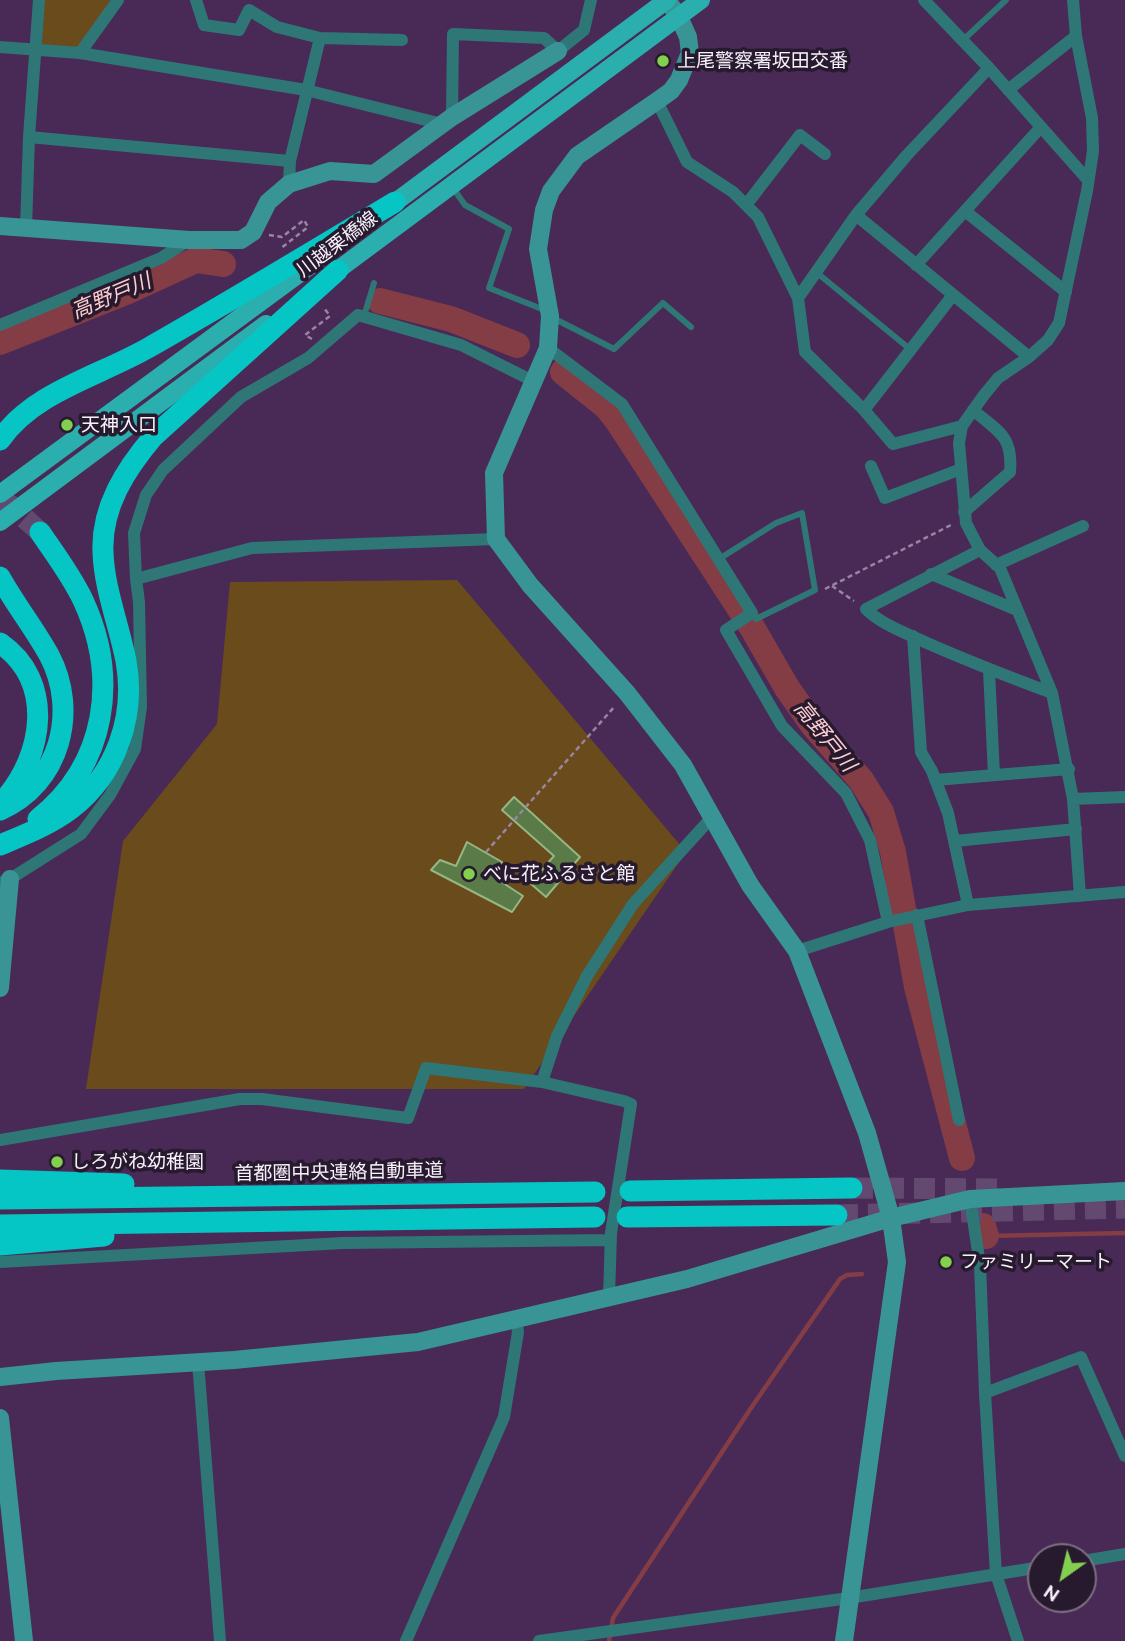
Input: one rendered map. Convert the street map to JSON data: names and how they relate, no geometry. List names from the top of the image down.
{
  "streets": {
    "highway": ["首都圏中央連絡自動車道"],
    "main road": ["川越栗橋線"]
  },
  "water": ["高野戸川"],
  "places": [
    "上尾警察署坂田交番",
    "天神入口",
    "べに花ふるさと館",
    "しろがね幼稚園",
    "ファミリーマート"
  ],
  "north": "bottom left"
}
